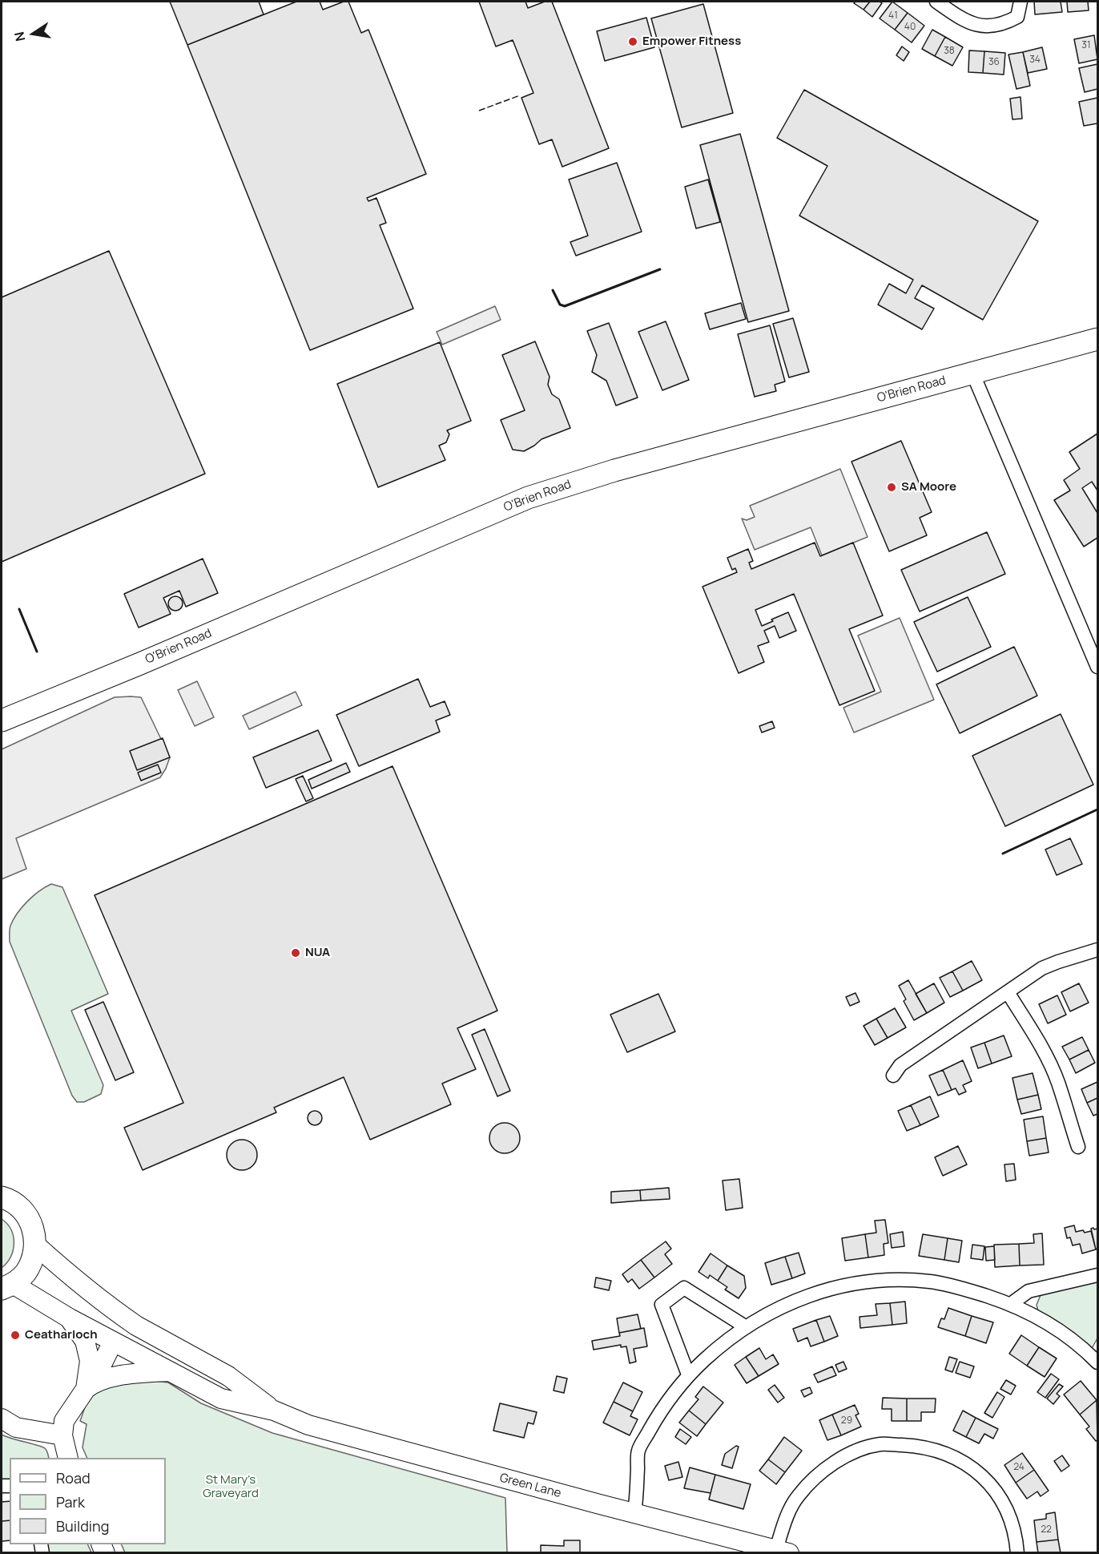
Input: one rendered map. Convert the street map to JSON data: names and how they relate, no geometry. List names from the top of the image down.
{
  "streets": {
    "main road": ["O'Brien Road", "Green Lane"]
  },
  "parks": ["St Mary's Graveyard"],
  "places": [
    "Empower Fitness",
    "SA Moore",
    "NUA",
    "Ceatharloch"
  ],
  "house_numbers": [
    "41",
    "40",
    "31",
    "38",
    "34",
    "36",
    "29",
    "24",
    "22"
  ],
  "legend": ["Road", "Park", "Building"],
  "north": "left"
}
